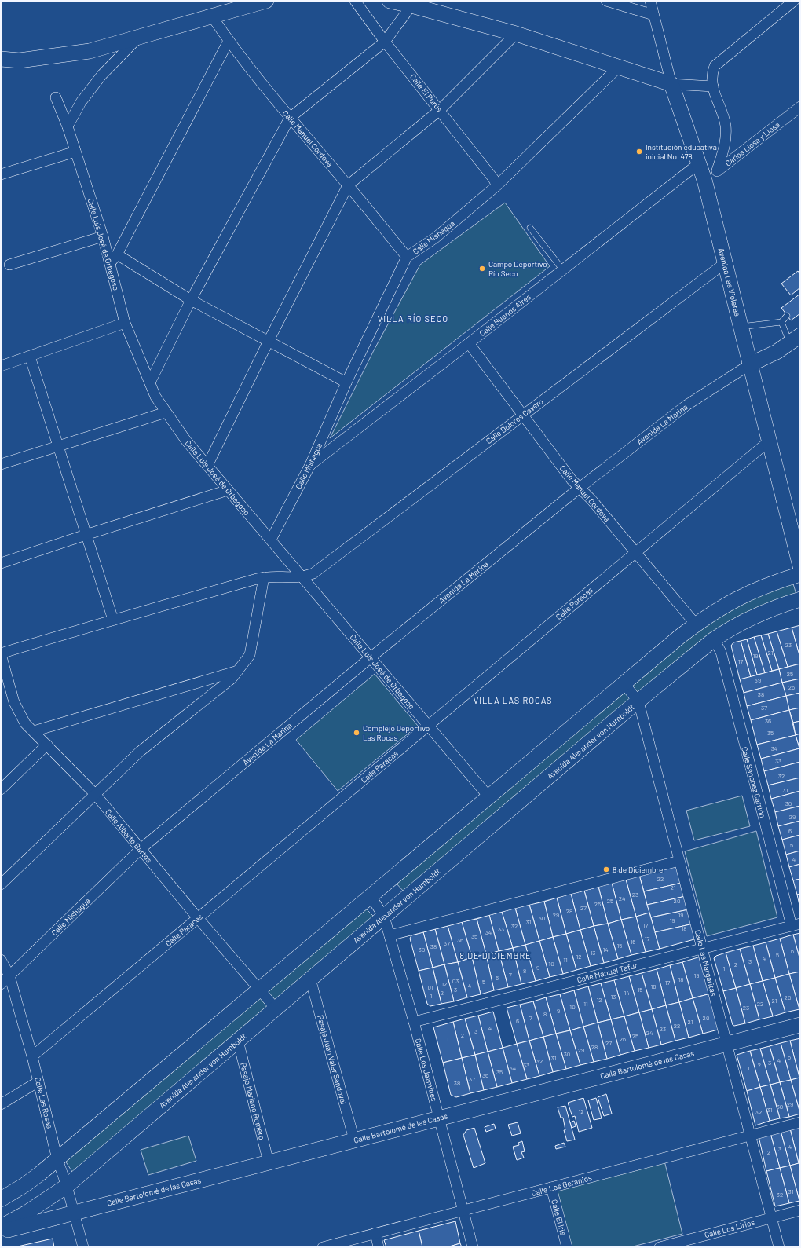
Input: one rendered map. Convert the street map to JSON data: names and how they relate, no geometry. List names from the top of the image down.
{
  "streets": {
    "main road": [
      "Avenida Las Violetas",
      "Avenida La Marina",
      "Avenida Alexander von Humboldt",
      "Calle Bartolomé de las Casas"
    ],
    "street": [
      "Calle El Purús",
      "Calle Manuel Córdova",
      "Carlos Llosa y Llosa",
      "Calle Mishagua",
      "Calle Luis José de Orbegoso",
      "Calle Buenos Aires",
      "Calle Dolores Cavero",
      "Calle Paracas",
      "Calle Sánchez Carrión",
      "Calle Alberto Bartos",
      "Calle Las Margaritas",
      "Calle Manuel Tafur",
      "Pasaje Juan Valer Sandoval",
      "Calle Los Jazmines",
      "Pasaje Mariano Romero",
      "Calle Las Rosas",
      "Calle Los Geranios",
      "Calle El Iris",
      "Calle Los Lirios"
    ]
  },
  "crossings": [
    ["Calle El Purús", "Calle Mishagua"],
    ["Calle Manuel Córdova", "Calle Mishagua"],
    ["Calle Manuel Córdova", "Calle Buenos Aires"],
    ["Calle Manuel Córdova", "Calle Dolores Cavero"],
    ["Calle Manuel Córdova", "Avenida La Marina"],
    ["Calle Manuel Córdova", "Calle Paracas"],
    ["Carlos Llosa y Llosa", "Avenida Las Violetas"],
    ["Calle Mishagua", "Calle Luis José de Orbegoso"],
    ["Calle Mishagua", "Calle Buenos Aires"],
    ["Calle Mishagua", "Avenida La Marina"],
    ["Calle Mishagua", "Calle Alberto Bartos"],
    ["Calle Mishagua", "Calle Las Rosas"],
    ["Calle Luis José de Orbegoso", "Calle Dolores Cavero"],
    ["Calle Luis José de Orbegoso", "Avenida La Marina"],
    ["Calle Luis José de Orbegoso", "Calle Paracas"],
    ["Avenida Las Violetas", "Calle Buenos Aires"],
    ["Avenida Las Violetas", "Calle Dolores Cavero"],
    ["Avenida Las Violetas", "Avenida La Marina"],
    ["Avenida Las Violetas", "Calle Paracas"],
    ["Avenida La Marina", "Calle Alberto Bartos"],
    ["Calle Paracas", "Calle Alberto Bartos"],
    ["Calle Paracas", "Calle Las Rosas"],
    ["Avenida Alexander von Humboldt", "Calle Sánchez Carrión"],
    ["Avenida Alexander von Humboldt", "Calle Alberto Bartos"],
    ["Avenida Alexander von Humboldt", "Calle Las Margaritas"],
    ["Avenida Alexander von Humboldt", "Pasaje Juan Valer Sandoval"],
    ["Avenida Alexander von Humboldt", "Calle Los Jazmines"],
    ["Avenida Alexander von Humboldt", "Pasaje Mariano Romero"],
    ["Avenida Alexander von Humboldt", "Calle Las Rosas"],
    ["Calle Sánchez Carrión", "Calle Manuel Tafur"],
    ["Calle Las Margaritas", "Calle Manuel Tafur"],
    ["Calle Las Margaritas", "Calle Bartolomé de las Casas"],
    ["Calle Las Margaritas", "Calle Los Geranios"],
    ["Calle Las Margaritas", "Calle Los Lirios"],
    ["Calle Manuel Tafur", "Calle Los Jazmines"],
    ["Pasaje Juan Valer Sandoval", "Calle Bartolomé de las Casas"],
    ["Calle Bartolomé de las Casas", "Calle Los Jazmines"],
    ["Calle Bartolomé de las Casas", "Pasaje Mariano Romero"],
    ["Calle Bartolomé de las Casas", "Calle Las Rosas"],
    ["Calle Los Jazmines", "Calle Los Geranios"],
    ["Calle Los Geranios", "Calle El Iris"]
  ],
  "districts": ["VILLA RÍO SECO", "VILLA LAS ROCAS", "8 DE DICIEMBRE"],
  "places": [
    "Institución educativa inicial No. 478",
    "Campo Deportivo Río Seco",
    "Complejo Deportivo Las Rocas",
    "8 de Diciembre"
  ],
  "house_numbers": [
    "23",
    "21",
    "19",
    "17",
    "25",
    "39",
    "26",
    "38",
    "37",
    "36",
    "35",
    "34",
    "33",
    "32",
    "31",
    "30",
    "29",
    "6",
    "5",
    "4",
    "22",
    "21",
    "23",
    "24",
    "25",
    "20",
    "26",
    "27",
    "28",
    "29",
    "19",
    "30",
    "19",
    "31",
    "17",
    "32",
    "18",
    "33",
    "34",
    "35",
    "17",
    "36",
    "16",
    "37",
    "15",
    "38",
    "39",
    "14",
    "6",
    "13",
    "5",
    "12",
    "4",
    "11",
    "3",
    "10",
    "2",
    "9",
    "1",
    "8",
    "7",
    "19",
    "6",
    "18",
    "03",
    "5",
    "17",
    "02",
    "4",
    "16",
    "01",
    "3",
    "15",
    "2",
    "14",
    "1",
    "13",
    "20",
    "12",
    "21",
    "11",
    "22",
    "10",
    "23",
    "9",
    "8",
    "7",
    "20",
    "6",
    "21",
    "22",
    "4",
    "23",
    "3",
    "24",
    "2",
    "25",
    "1",
    "26",
    "27",
    "28",
    "29",
    "30",
    "5",
    "31",
    "4",
    "32",
    "3",
    "33",
    "2",
    "34",
    "1",
    "35",
    "36",
    "37",
    "38",
    "29",
    "30",
    "31",
    "12",
    "32",
    "4",
    "3",
    "2",
    "31",
    "32"
  ]
}
